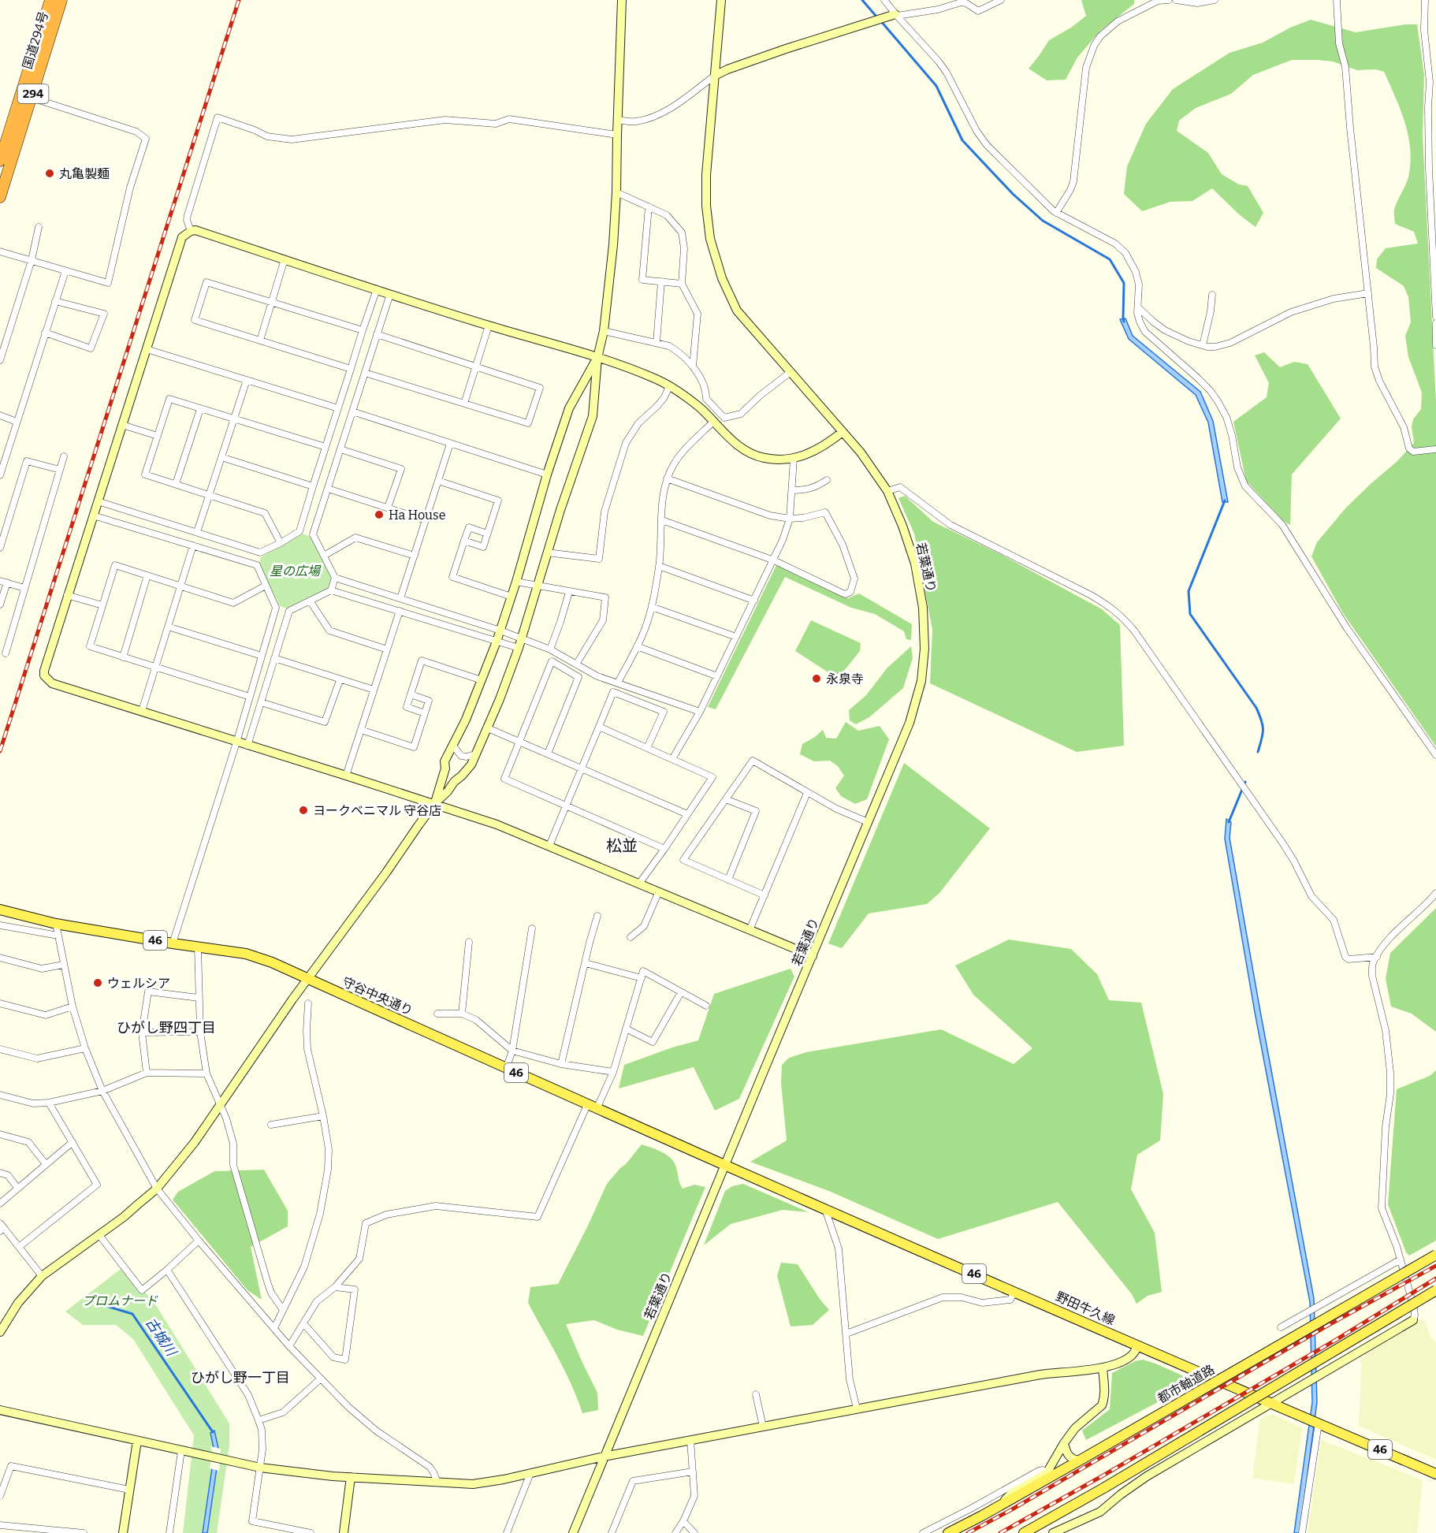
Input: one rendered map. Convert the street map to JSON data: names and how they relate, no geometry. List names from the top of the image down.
{
  "streets": {
    "highway": ["国道294号", "294"],
    "main road": [
      "46",
      "守谷中央通り",
      "野田牛久線",
      "都市軸道路"
    ],
    "street": ["若葉通り"]
  },
  "crossings": [
    ["若葉通り", "守谷中央通り"],
    ["若葉通り", "野田牛久線"],
    ["守谷中央通り", "野田牛久線"]
  ],
  "districts": ["松並", "ひがし野四丁目", "ひがし野一丁目"],
  "water": ["古城川"],
  "parks": ["星の広場", "プロムナード"],
  "places": [
    "丸亀製麺",
    "Ha House",
    "永泉寺",
    "ヨークベニマル 守谷店",
    "ウェルシア"
  ]
}
